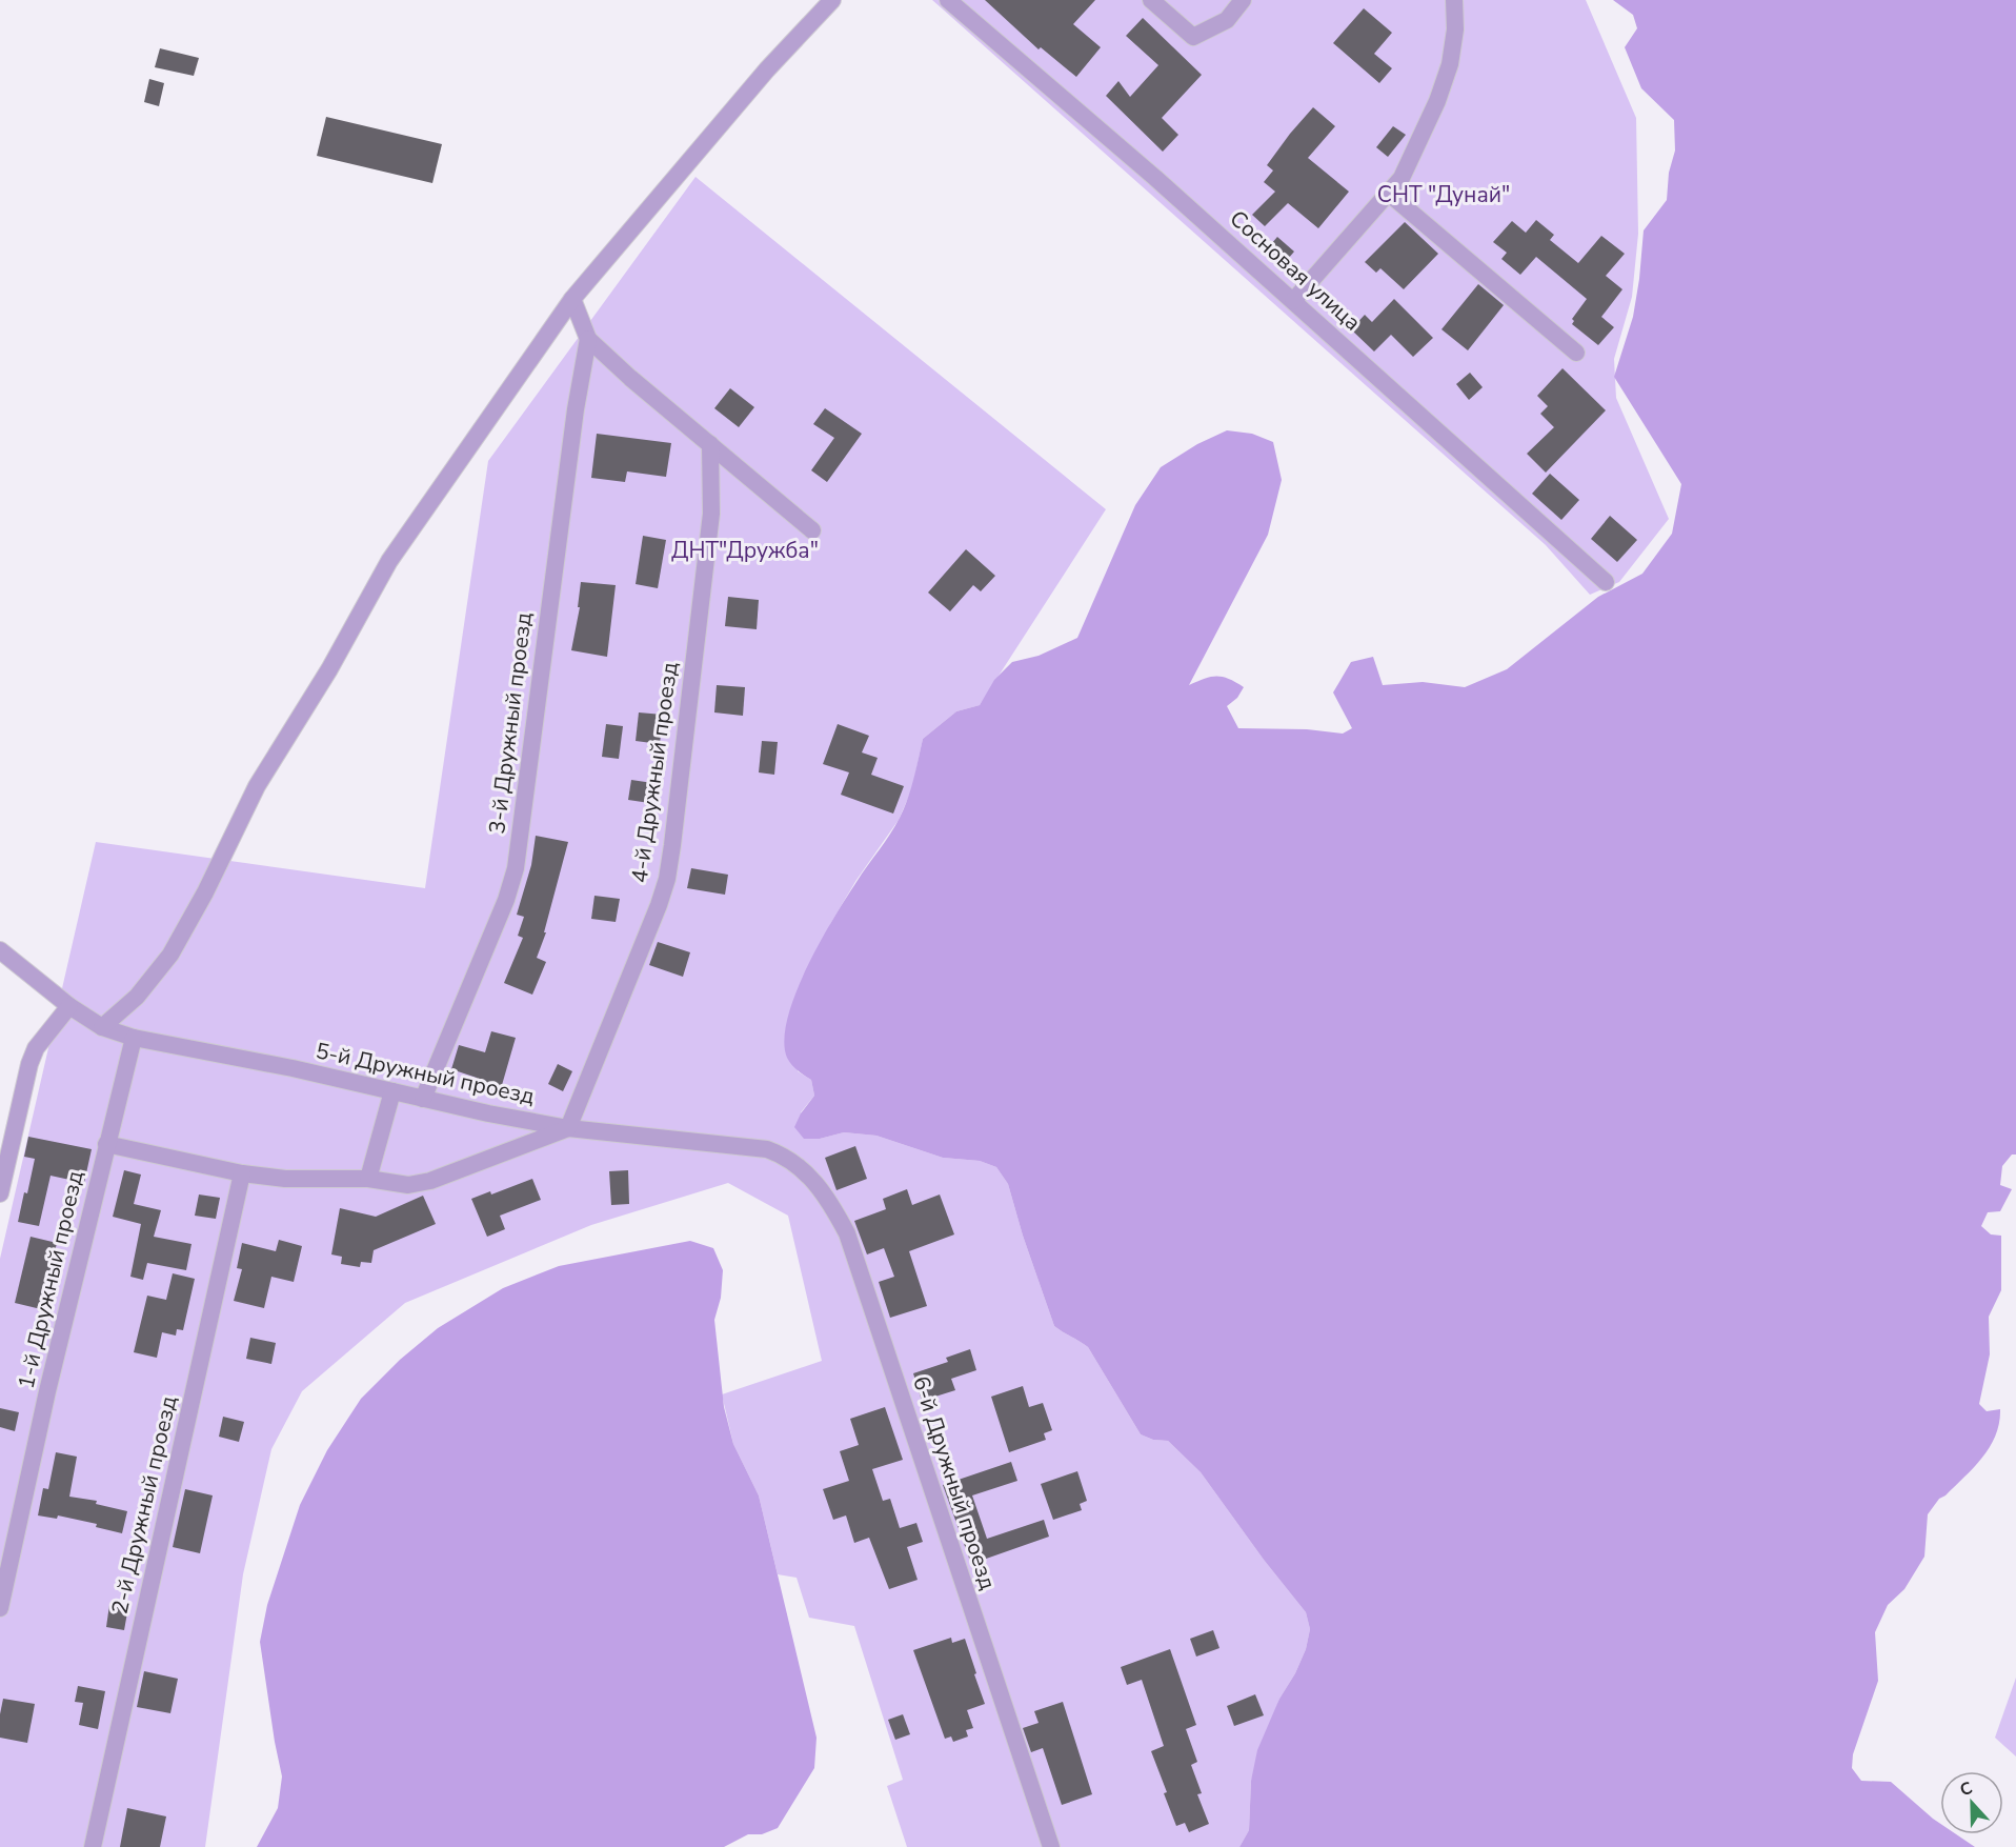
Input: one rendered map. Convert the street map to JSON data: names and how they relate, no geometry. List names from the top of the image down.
{
  "streets": {
    "street": [
      "Сосновая улица",
      "3-й Дружный проезд",
      "4-й Дружный проезд",
      "5-й Дружный проезд",
      "1-й Дружный проезд",
      "6-й Дружный проезд",
      "2-й Дружный проезд"
    ]
  },
  "crossings": [
    ["3-й Дружный проезд", "5-й Дружный проезд"],
    ["4-й Дружный проезд", "5-й Дружный проезд"],
    ["5-й Дружный проезд", "1-й Дружный проезд"],
    ["5-й Дружный проезд", "6-й Дружный проезд"]
  ],
  "parks": ["СНТ \"Дунай\"", "ДНТ\"Дружба\""],
  "north": "top"
}
